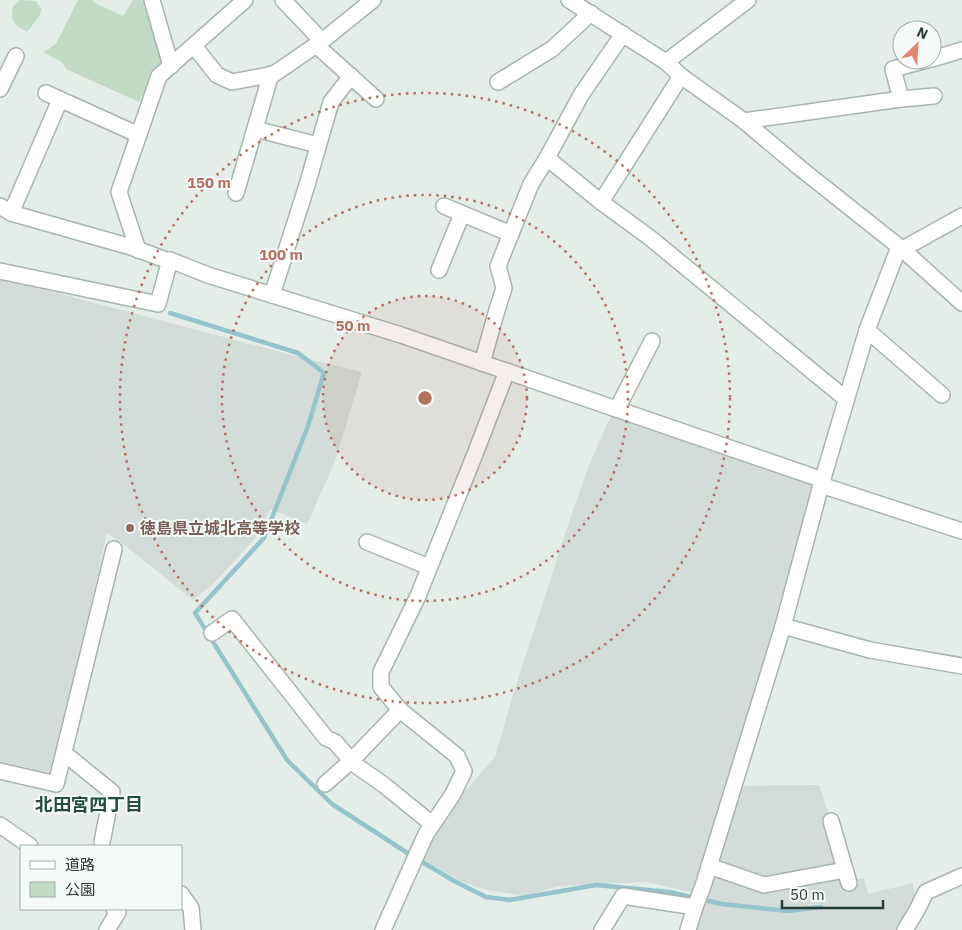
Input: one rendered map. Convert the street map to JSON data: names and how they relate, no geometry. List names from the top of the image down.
{
  "districts": ["北田宮四丁目"],
  "places": ["徳島県立城北高等学校"],
  "legend": ["道路", "公園"],
  "scale_bar": "50 m",
  "north": "top right",
  "rings": ["150 m", "100 m", "50 m"]
}
